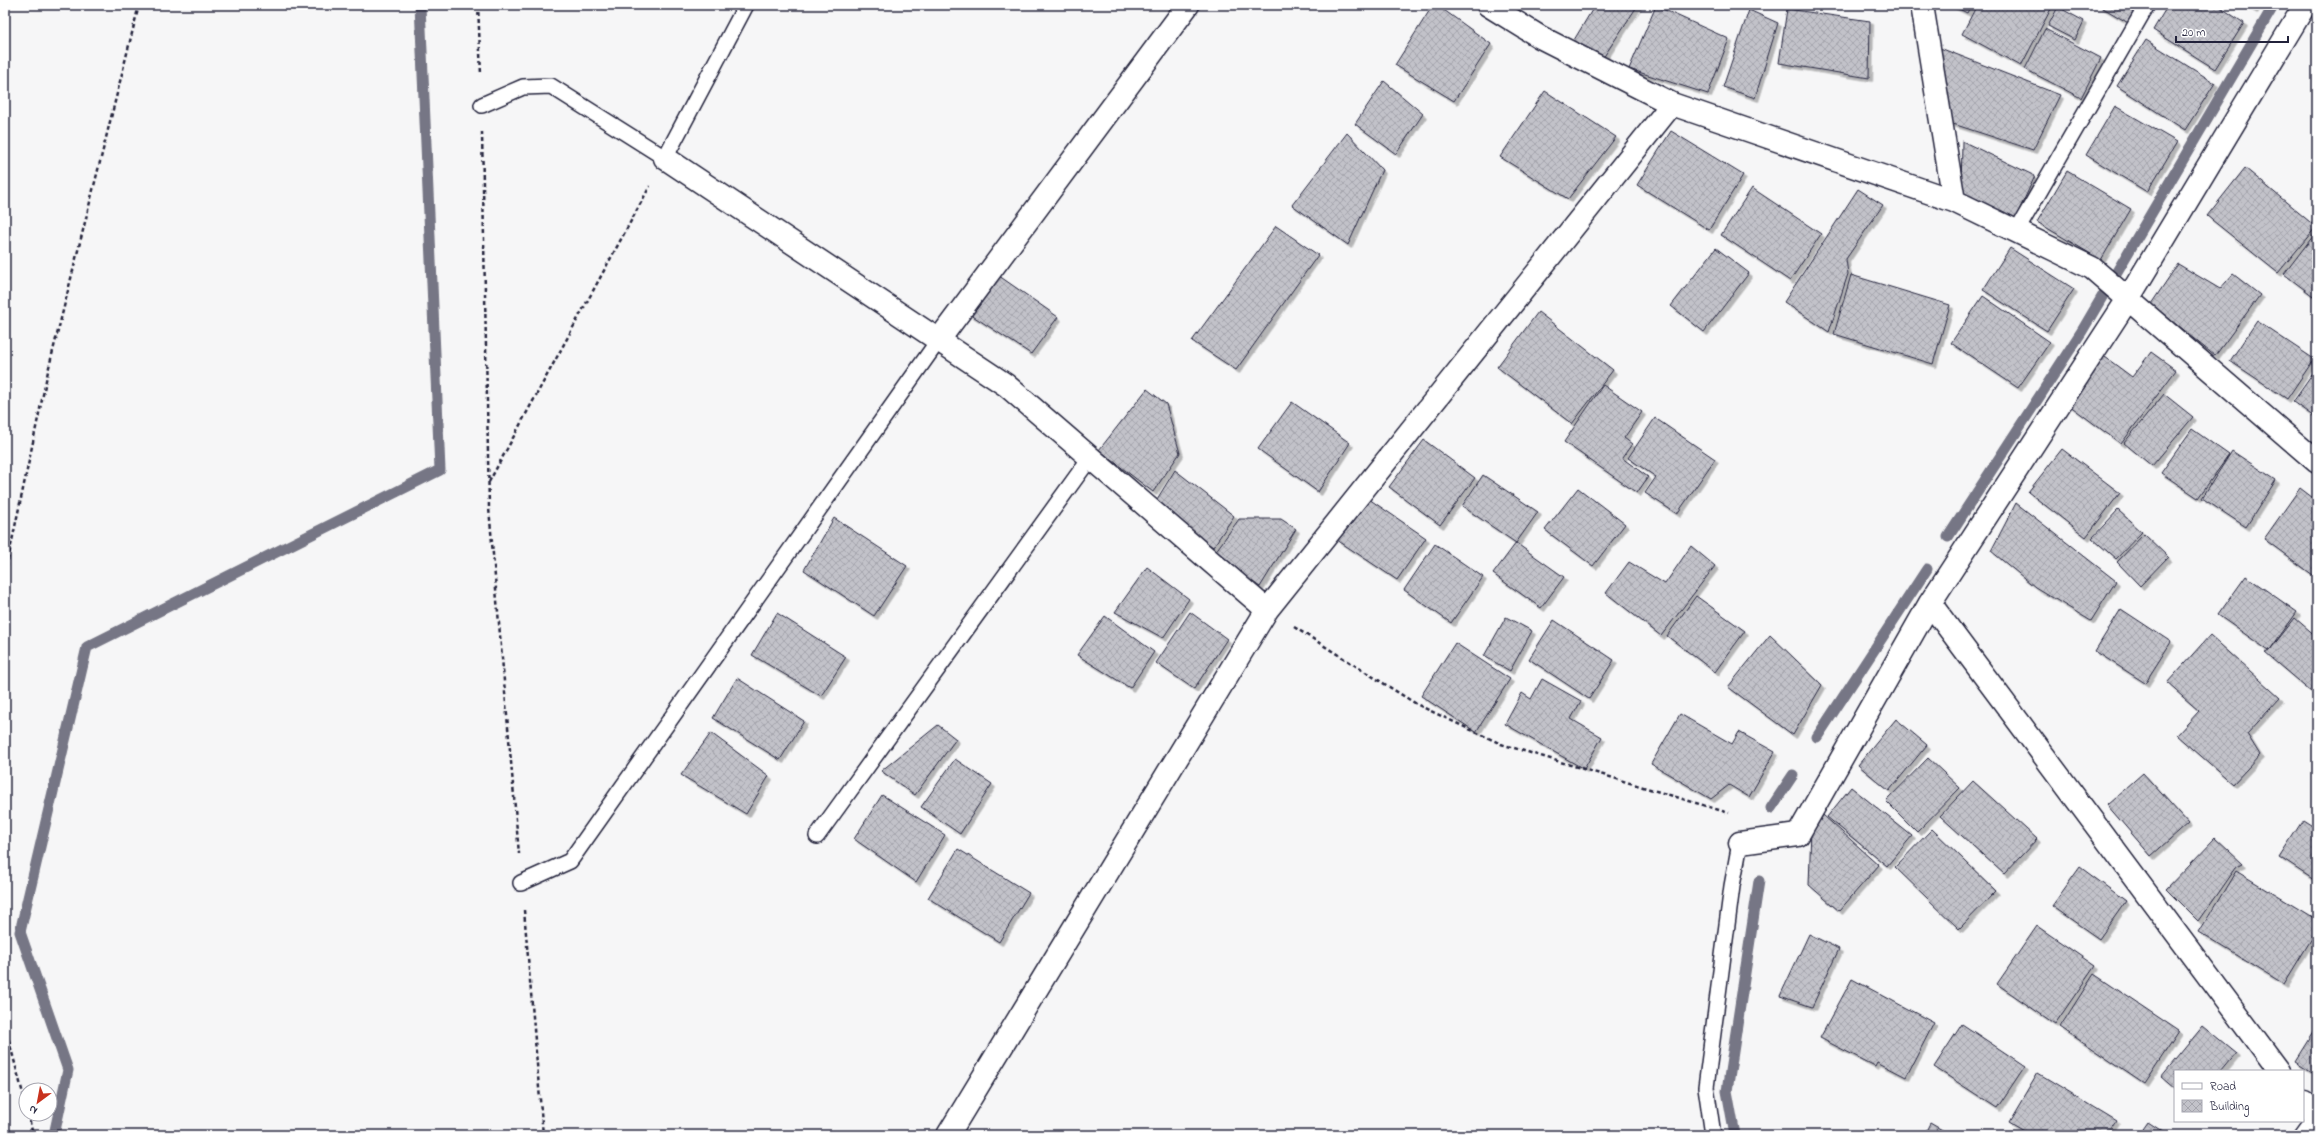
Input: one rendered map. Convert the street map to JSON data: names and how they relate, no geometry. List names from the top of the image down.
{
  "legend": ["Road", "Building"],
  "scale_bar": "20 m",
  "north": "bottom left"
}
